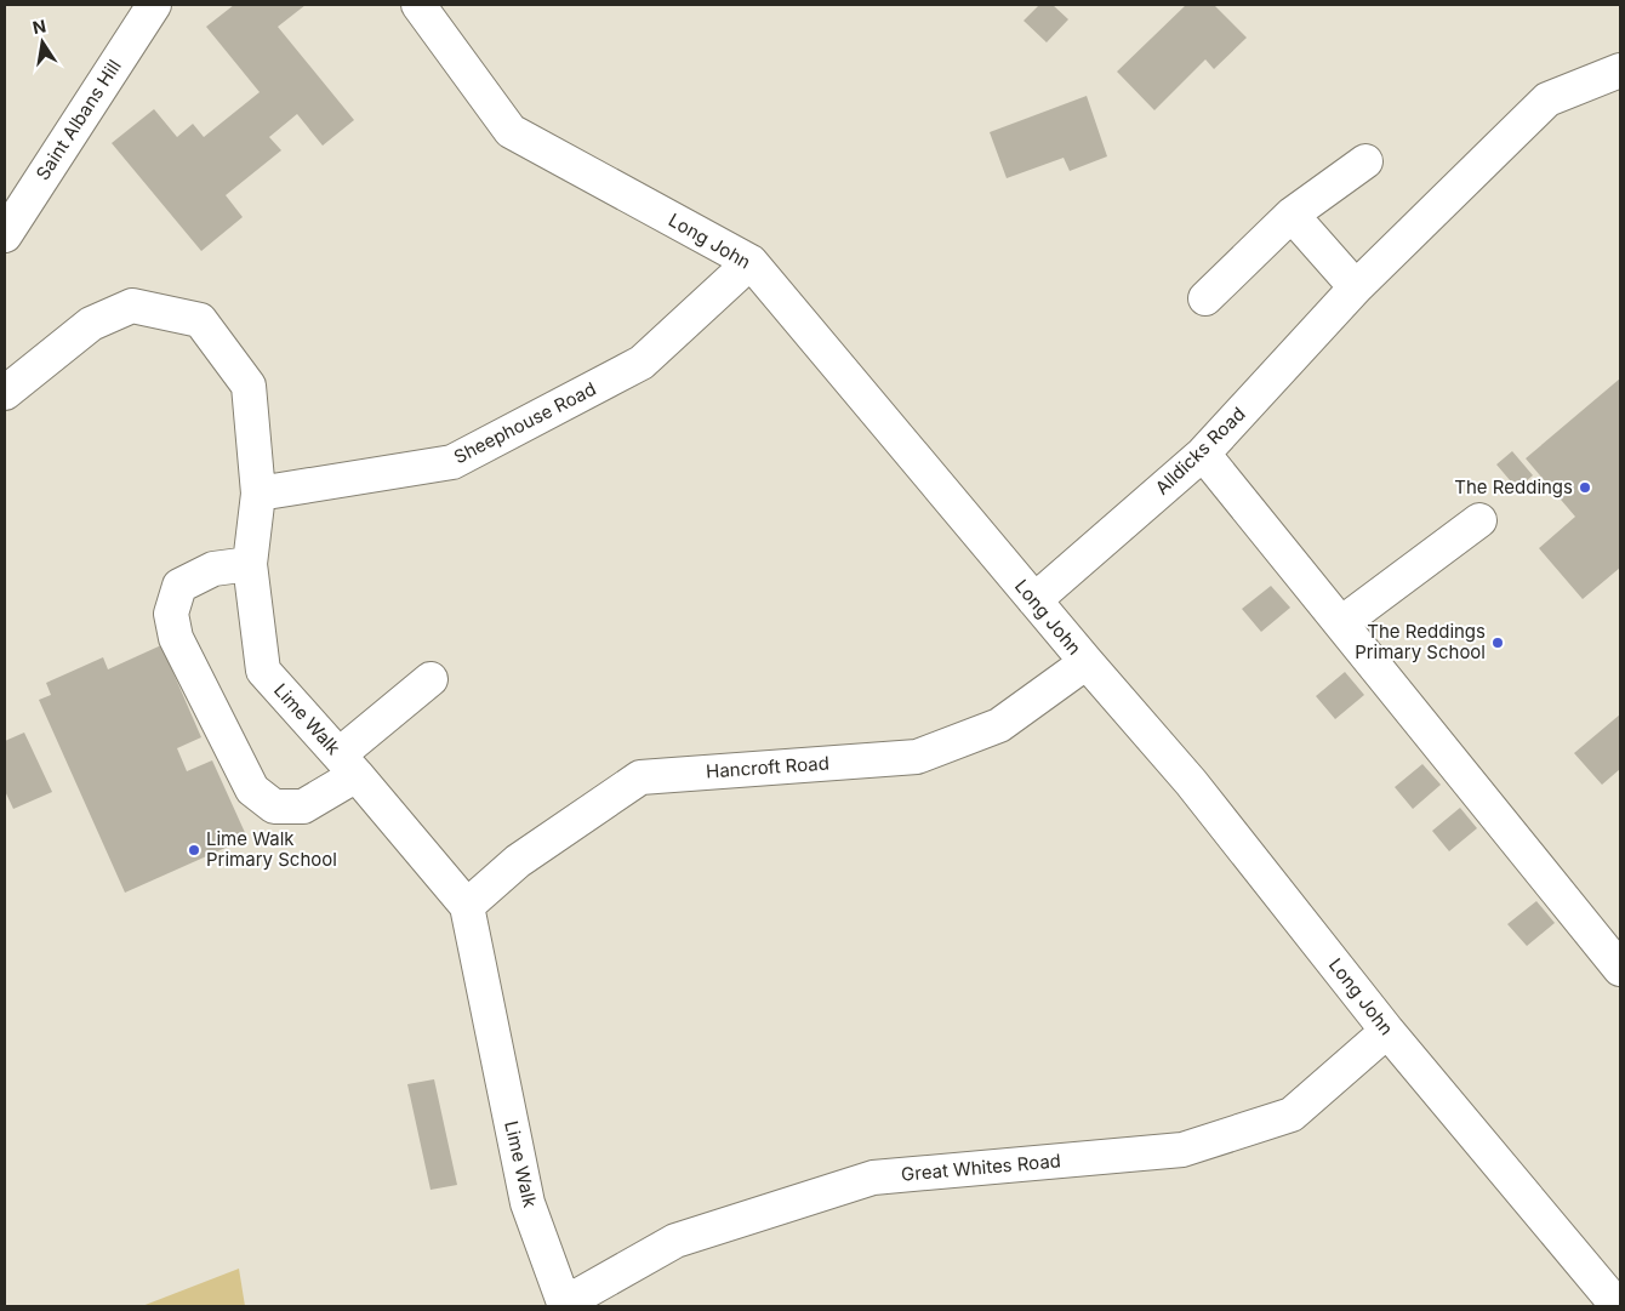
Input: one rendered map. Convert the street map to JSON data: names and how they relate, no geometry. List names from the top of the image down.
{
  "streets": {
    "street": [
      "Saint Albans Hill",
      "Long John",
      "Sheephouse Road",
      "Alldicks Road",
      "Lime Walk",
      "Hancroft Road",
      "Great Whites Road"
    ]
  },
  "crossings": [
    ["Long John", "Sheephouse Road"],
    ["Long John", "Alldicks Road"],
    ["Long John", "Hancroft Road"],
    ["Long John", "Great Whites Road"],
    ["Sheephouse Road", "Lime Walk"],
    ["Lime Walk", "Hancroft Road"],
    ["Lime Walk", "Great Whites Road"]
  ],
  "places": ["The Reddings", "The Reddings Primary School", "Lime Walk Primary School"],
  "north": "top"
}
